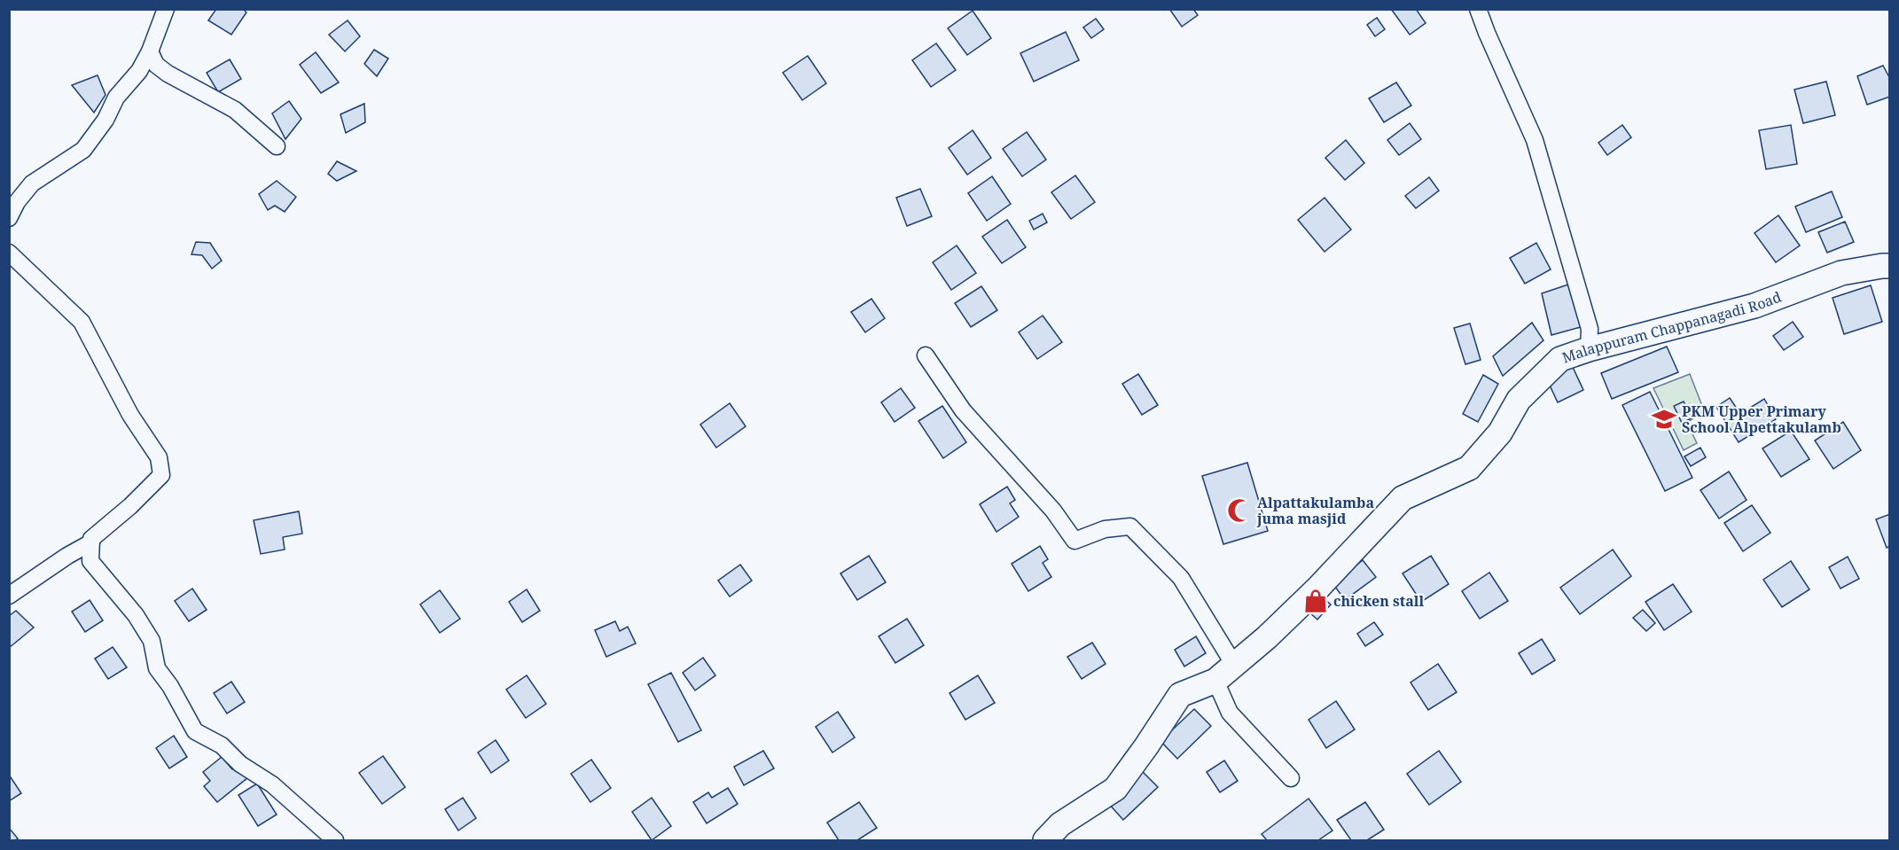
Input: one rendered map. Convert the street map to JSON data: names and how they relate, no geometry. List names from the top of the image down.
{
  "streets": {
    "street": ["Malappuram Chappanagadi Road"]
  },
  "places": {
    "school or university": ["PKM Upper Primary School Alpettakulamb"],
    "mosque": ["Alpattakulamba juma masjid"],
    "shop": ["chicken stall"]
  }
}
